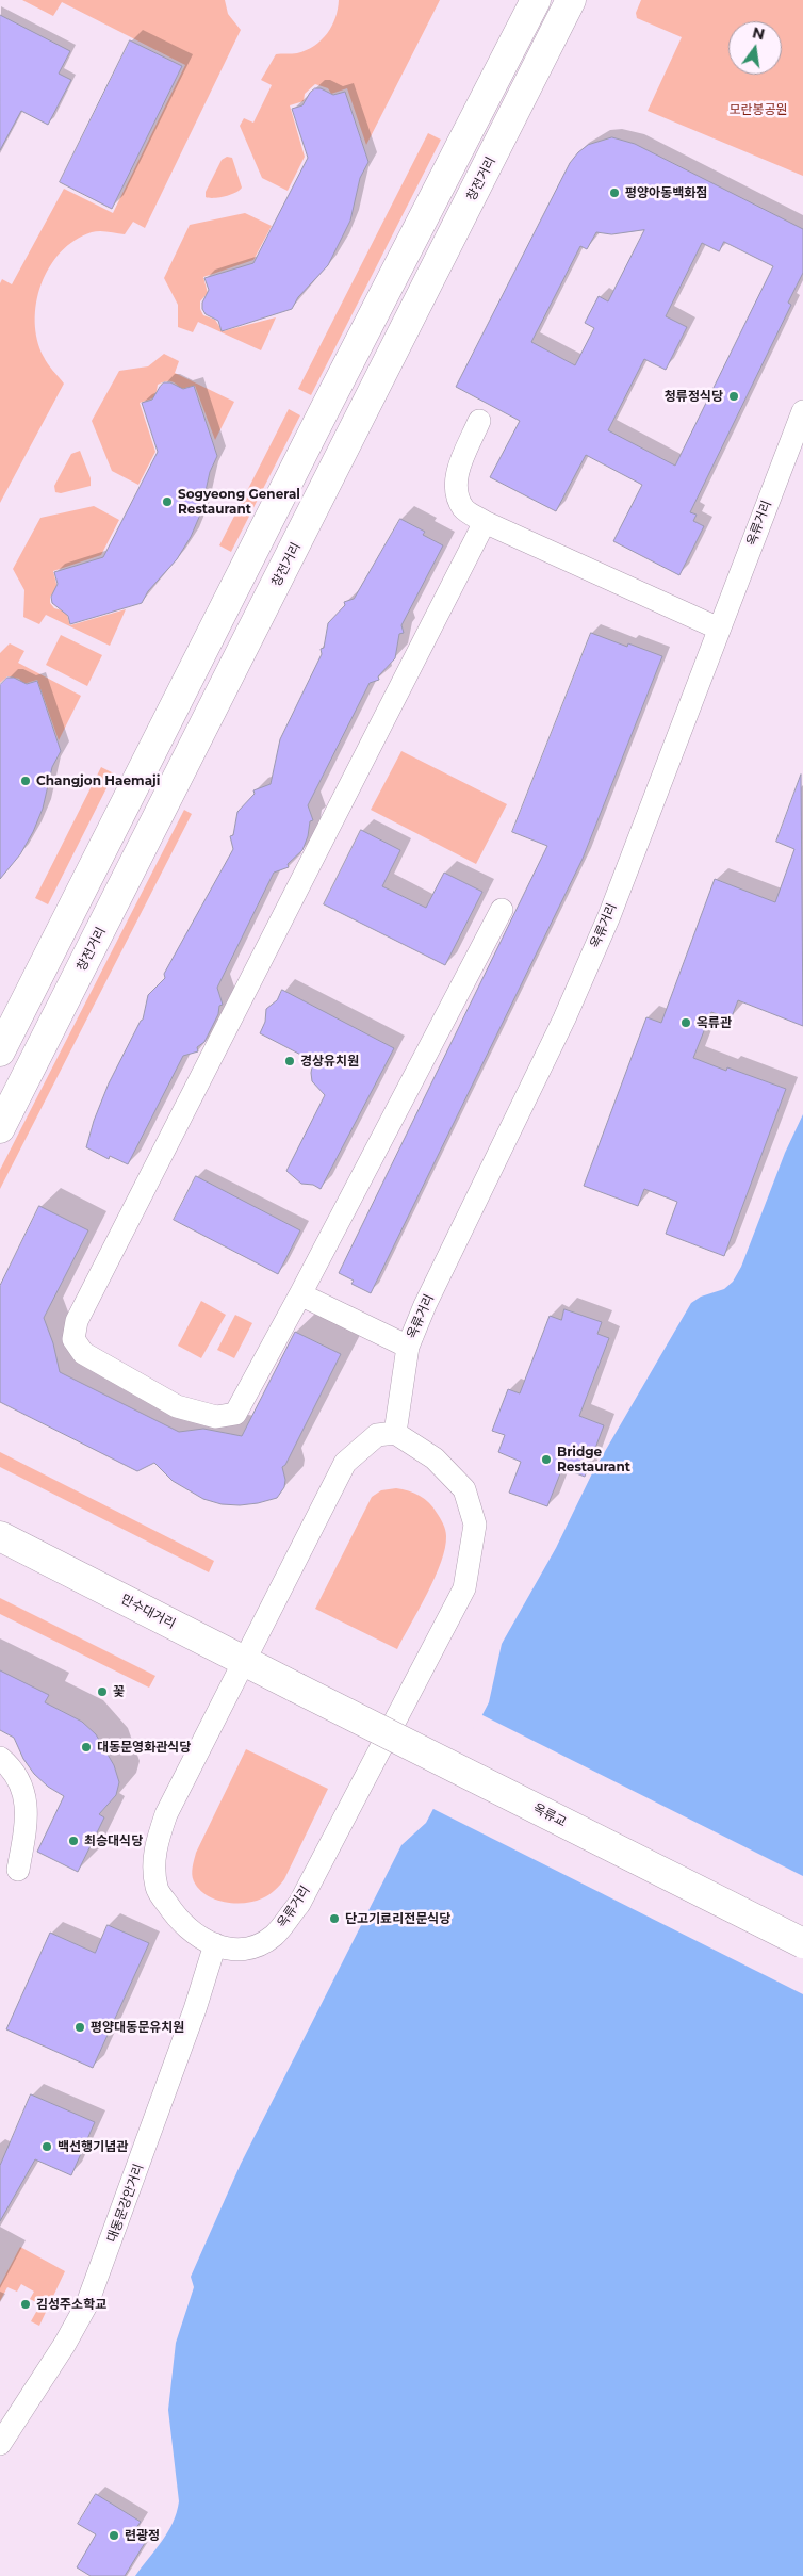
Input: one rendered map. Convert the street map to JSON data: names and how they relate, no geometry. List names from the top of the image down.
{
  "streets": {
    "main road": ["창전거리", "만수대거리", "옥류교"],
    "street": ["옥류거리", "대동문강안거리"]
  },
  "crossings": [
    ["옥류거리", "만수대거리"],
    ["옥류거리", "대동문강안거리"],
    ["만수대거리", "옥류교"]
  ],
  "parks": ["모란봉공원"],
  "places": [
    "평양아동백화점",
    "청류정식당",
    "Sogyeong General Restaurant",
    "Changjon Haemaji",
    "옥류관",
    "경상유치원",
    "Bridge Restaurant",
    "꽃",
    "대동문영화관식당",
    "최승대식당",
    "단고기료리전문식당",
    "평양대동문유치원",
    "백선행기념관",
    "김성주소학교",
    "련광정"
  ],
  "north": "top"
}
